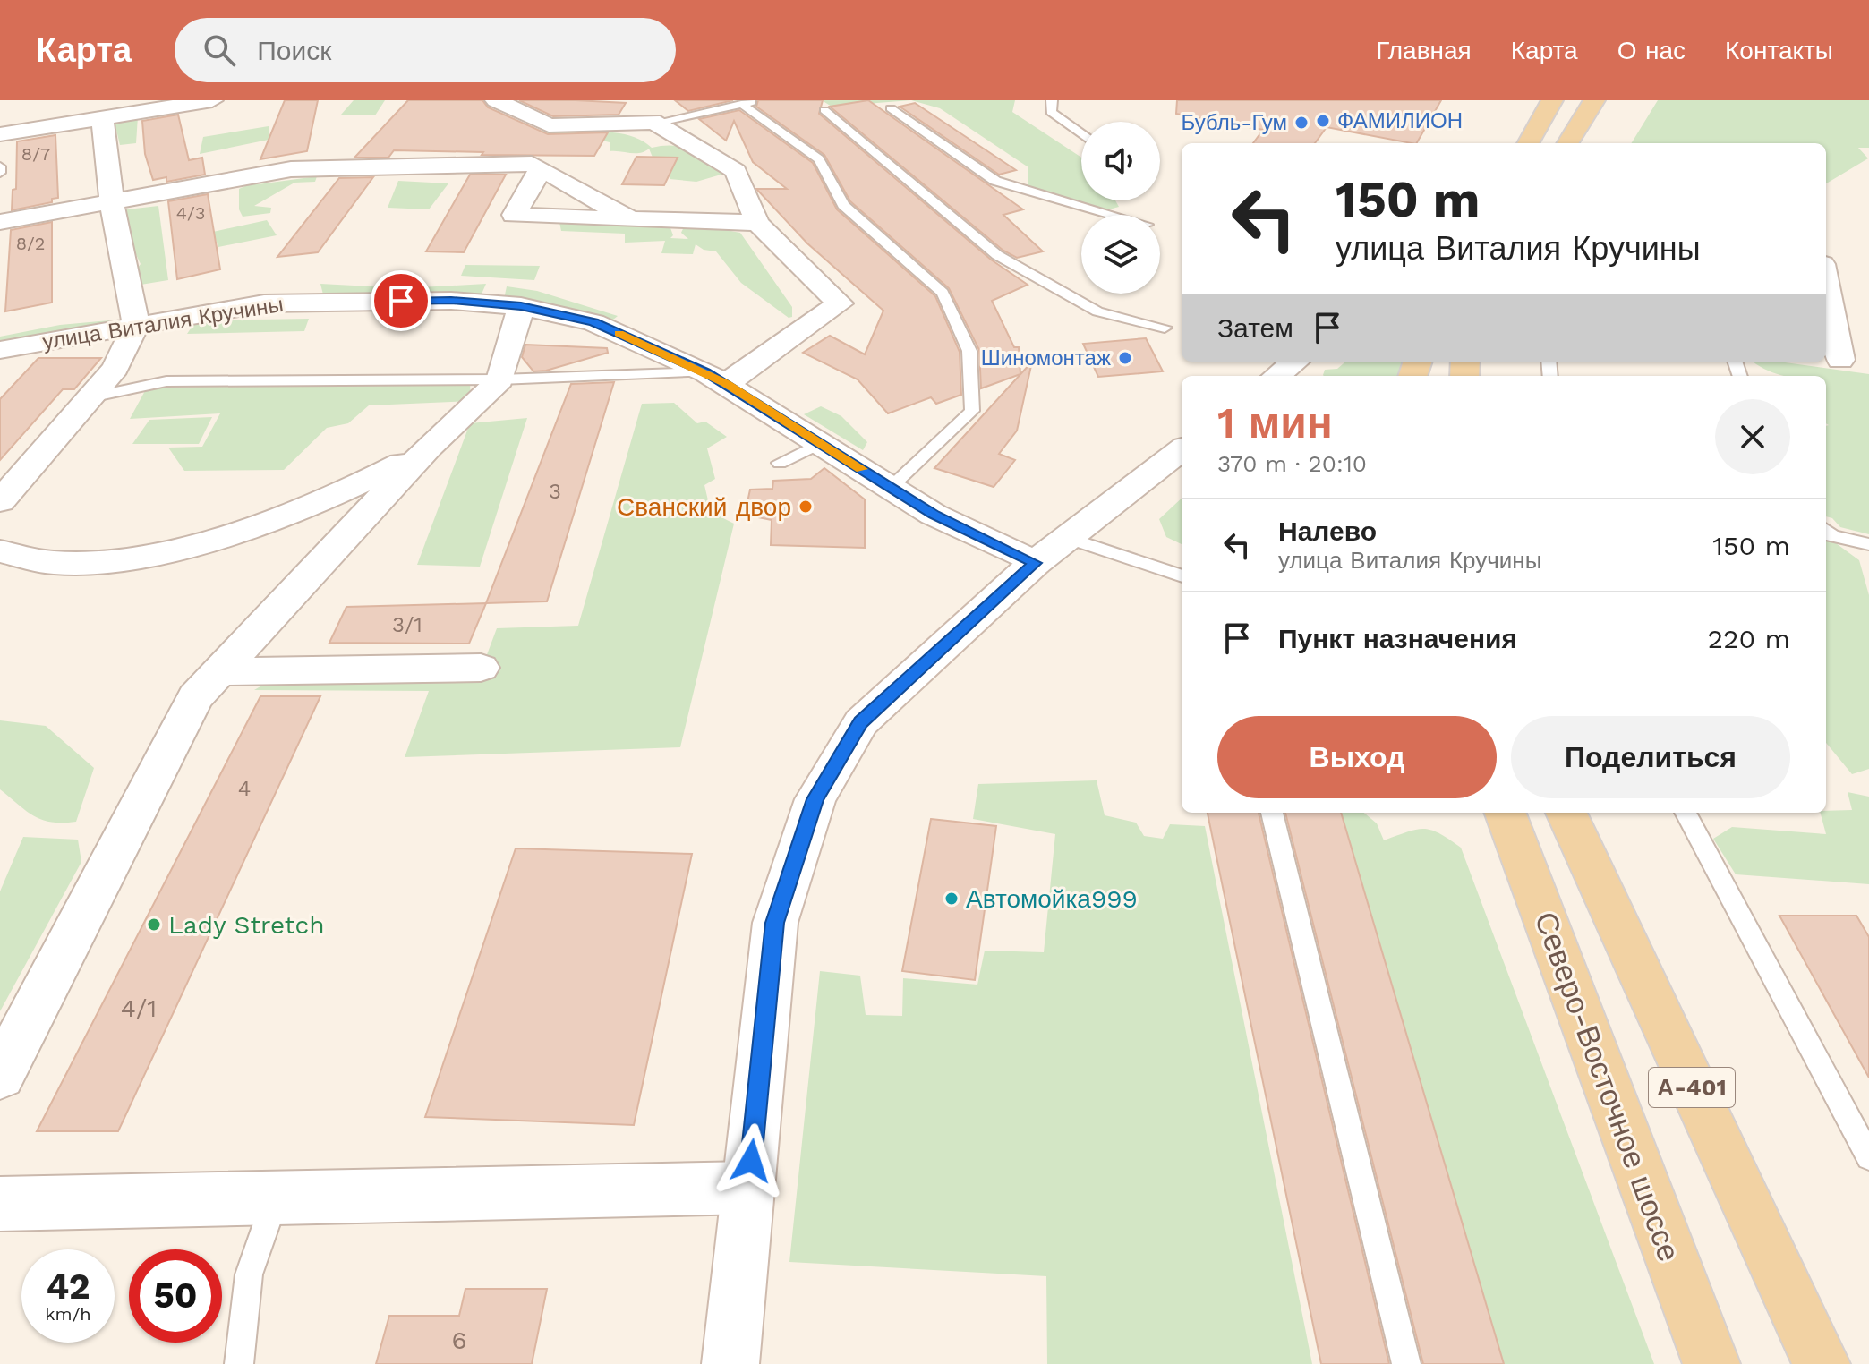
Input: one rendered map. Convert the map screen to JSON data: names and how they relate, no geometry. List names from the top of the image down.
{
  "streets": {
    "main road": ["Северо-Восточное шоссе", "А-401"],
    "street": ["улица Виталия Кручины"]
  },
  "places": [
    "ФАМИЛИОН",
    "Бубль-Гум",
    "Шиномонтаж",
    "Сванский двор",
    "Автомойка999",
    "Lady Stretch"
  ],
  "house_numbers": [
    "8/7",
    "4/3",
    "8/2",
    "3",
    "3/1",
    "4",
    "4/1",
    "6"
  ],
  "page": {
    "header": "Карта",
    "search": "Поиск",
    "nav": [
      "Главная",
      "Карта",
      "О нас",
      "Контакты"
    ],
    "turn": ["150 m", "улица Виталия Кручины"],
    "then": "Затем",
    "heading": ["1 мин", "370 m · 20:10"],
    "list": [
      {
        "name": "Налево",
        "note": "улица Виталия Кручины",
        "value": "150 m"
      },
      {
        "name": "Пункт назначения",
        "value": "220 m"
      }
    ],
    "buttons": ["Выход", "Поделиться"],
    "speed": "42 km/h",
    "limit": "50"
  }
}
